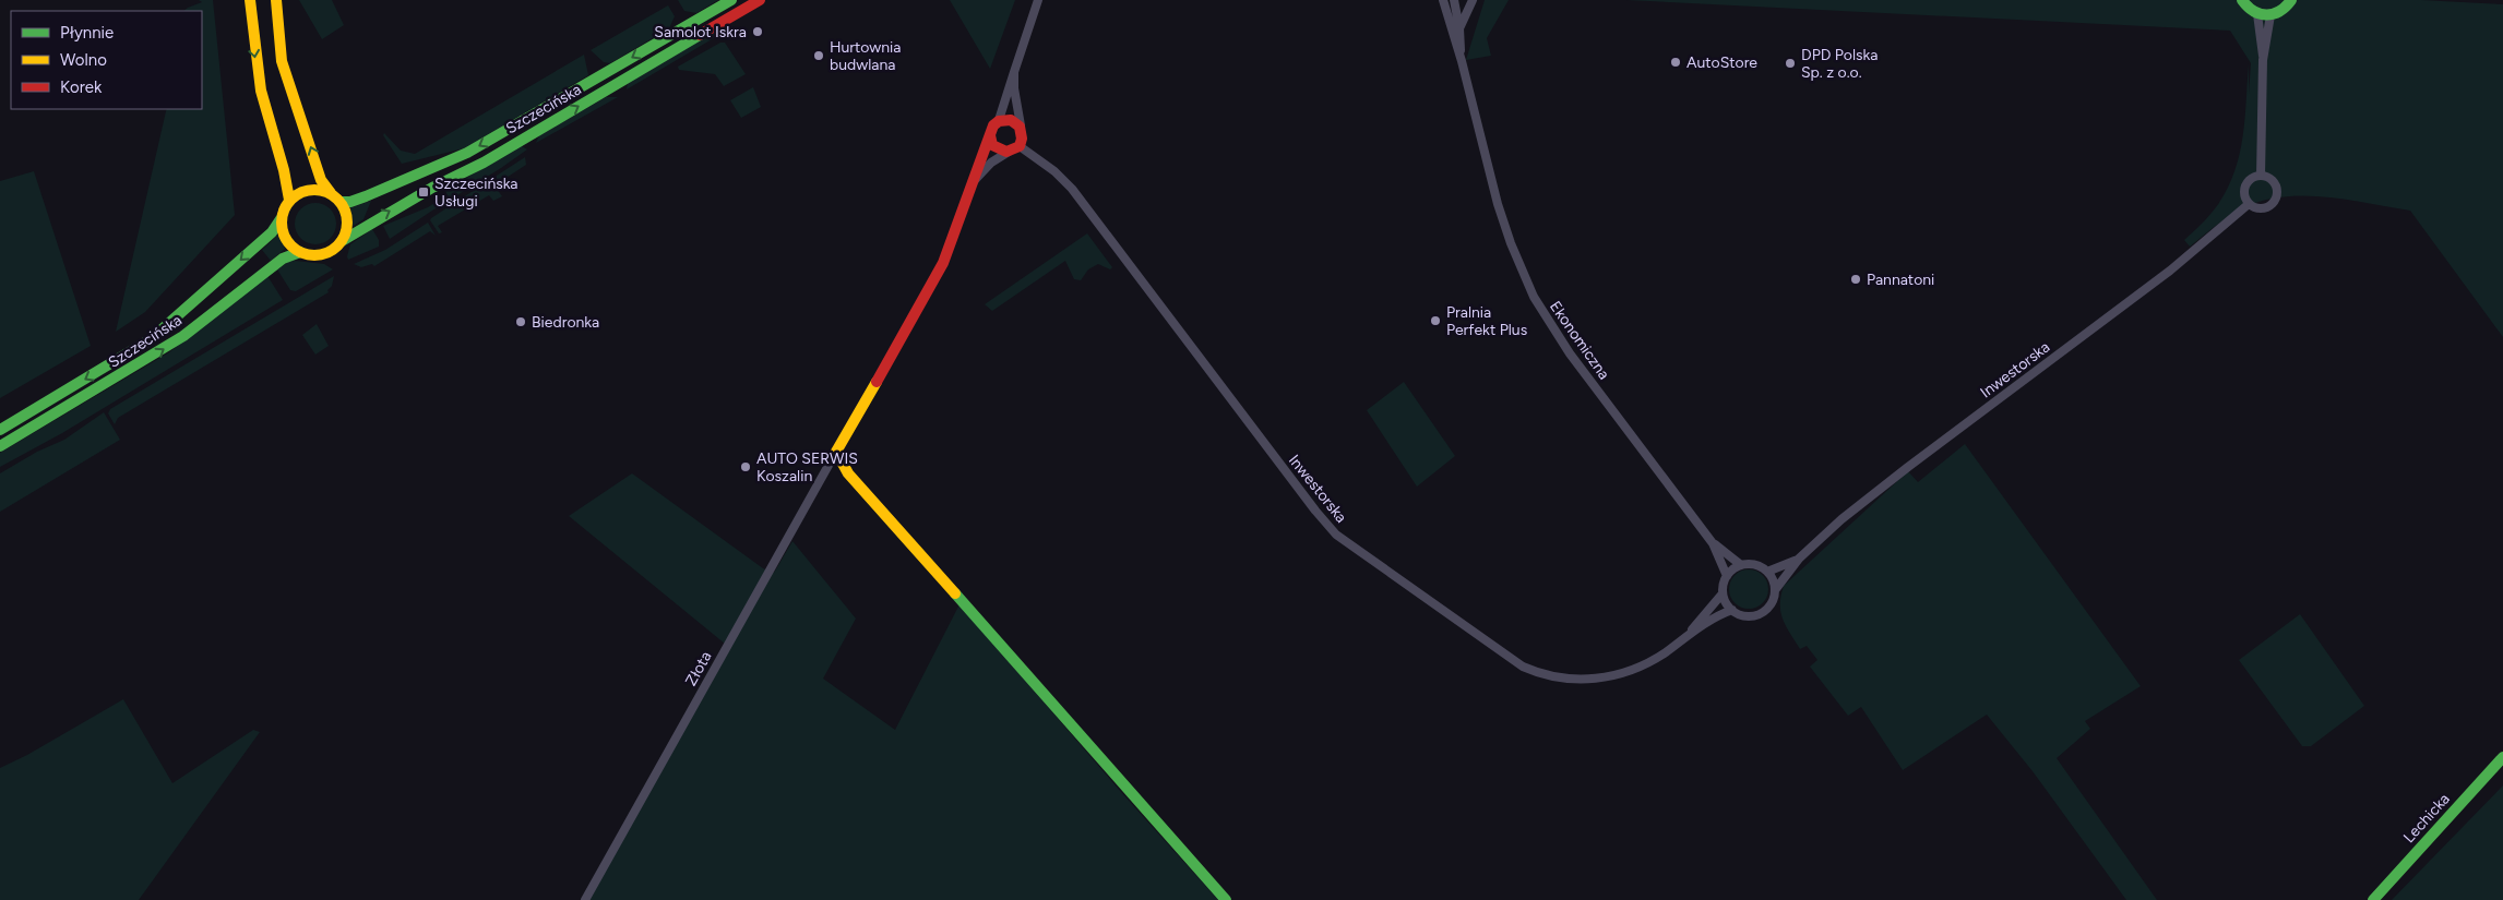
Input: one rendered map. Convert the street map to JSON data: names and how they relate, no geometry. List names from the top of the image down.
{
  "streets": {
    "main road": ["Szczecińska", "Lechicka"],
    "street": ["Ekonomiczna", "Inwestorska", "Złota"]
  },
  "crossings": [
    ["Ekonomiczna", "Inwestorska"]
  ],
  "places": {
    "other": [
      "Samolot Iskra",
      "Hurtownia budwlana",
      "AutoStore",
      "DPD Polska Sp. z o.o.",
      "Pannatoni",
      "Pralnia Perfekt Plus",
      "Biedronka",
      "AUTO SERWIS Koszalin"
    ],
    "transit": ["Szczecińska Usługi"]
  },
  "legend": ["Płynnie", "Wolno", "Korek"]
}
